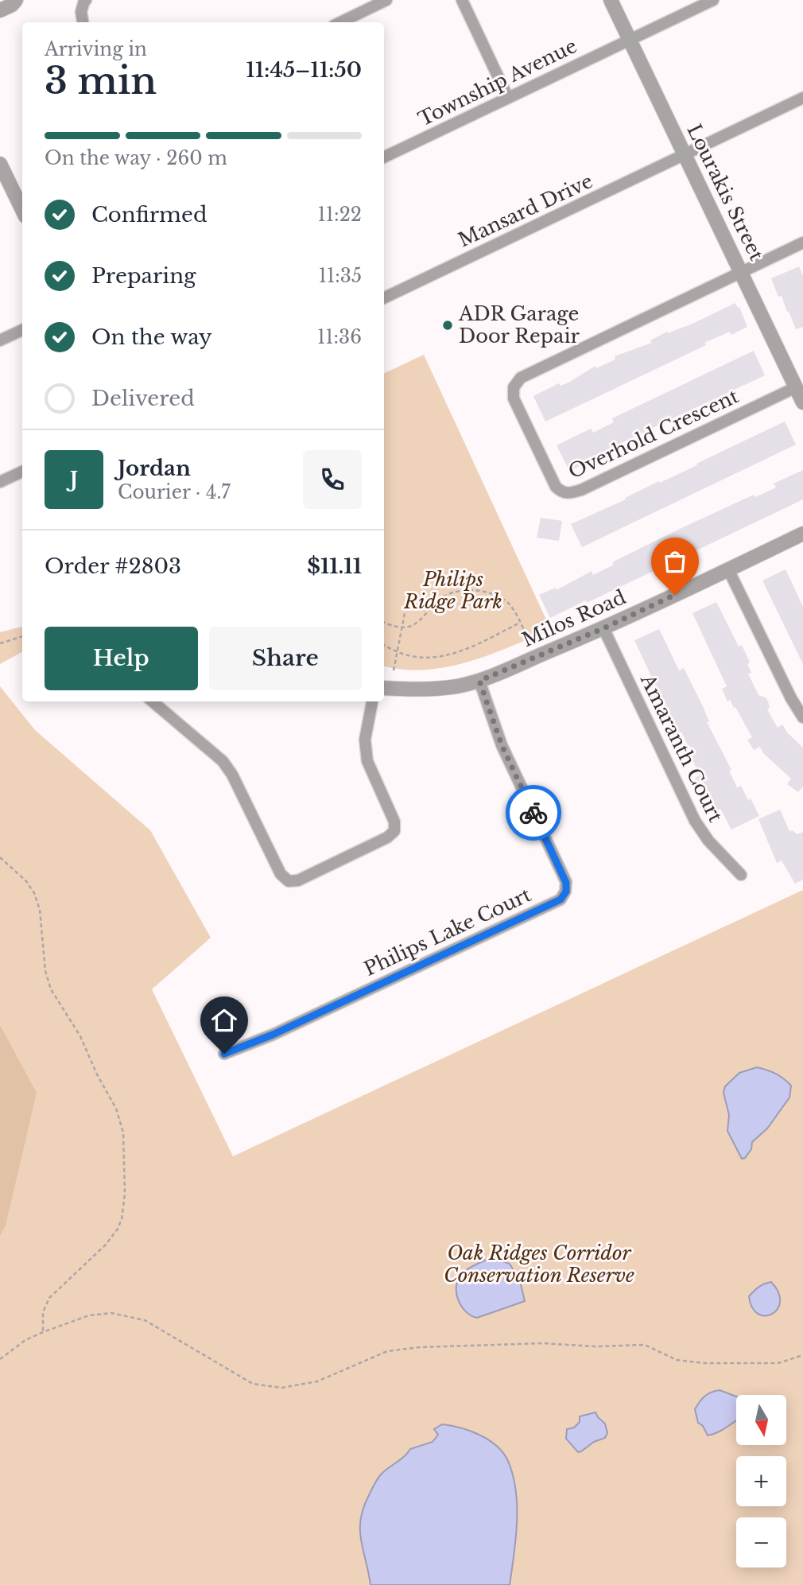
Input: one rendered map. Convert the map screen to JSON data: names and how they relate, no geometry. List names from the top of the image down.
{
  "streets": {
    "street": [
      "Township Avenue",
      "Lourakis Street",
      "Mansard Drive",
      "Overhold Crescent",
      "Milos Road",
      "Amaranth Court",
      "Philips Lake Court"
    ]
  },
  "crossings": [
    ["Township Avenue", "Lourakis Street"],
    ["Lourakis Street", "Mansard Drive"],
    ["Lourakis Street", "Overhold Crescent"],
    ["Milos Road", "Amaranth Court"],
    ["Milos Road", "Philips Lake Court"]
  ],
  "parks": ["Philips Ridge Park", "Oak Ridges Corridor Conservation Reserve"],
  "places": ["ADR Garage Door Repair"],
  "north": "bottom",
  "page": {
    "heading": ["3 min", "Arriving in", "11:45–11:50"],
    "panel": [
      "Jordan",
      "Courier · 4.7",
      "Order #2803",
      "$11.11"
    ],
    "bar": "On the way · 260 m",
    "list": [
      ["Confirmed", "11:22"],
      ["Preparing", "11:35"],
      ["On the way", "11:36"],
      "Delivered"
    ],
    "round": "J",
    "buttons": ["Help", "Share"],
    "map_buttons": ["+", "−"]
  }
}
